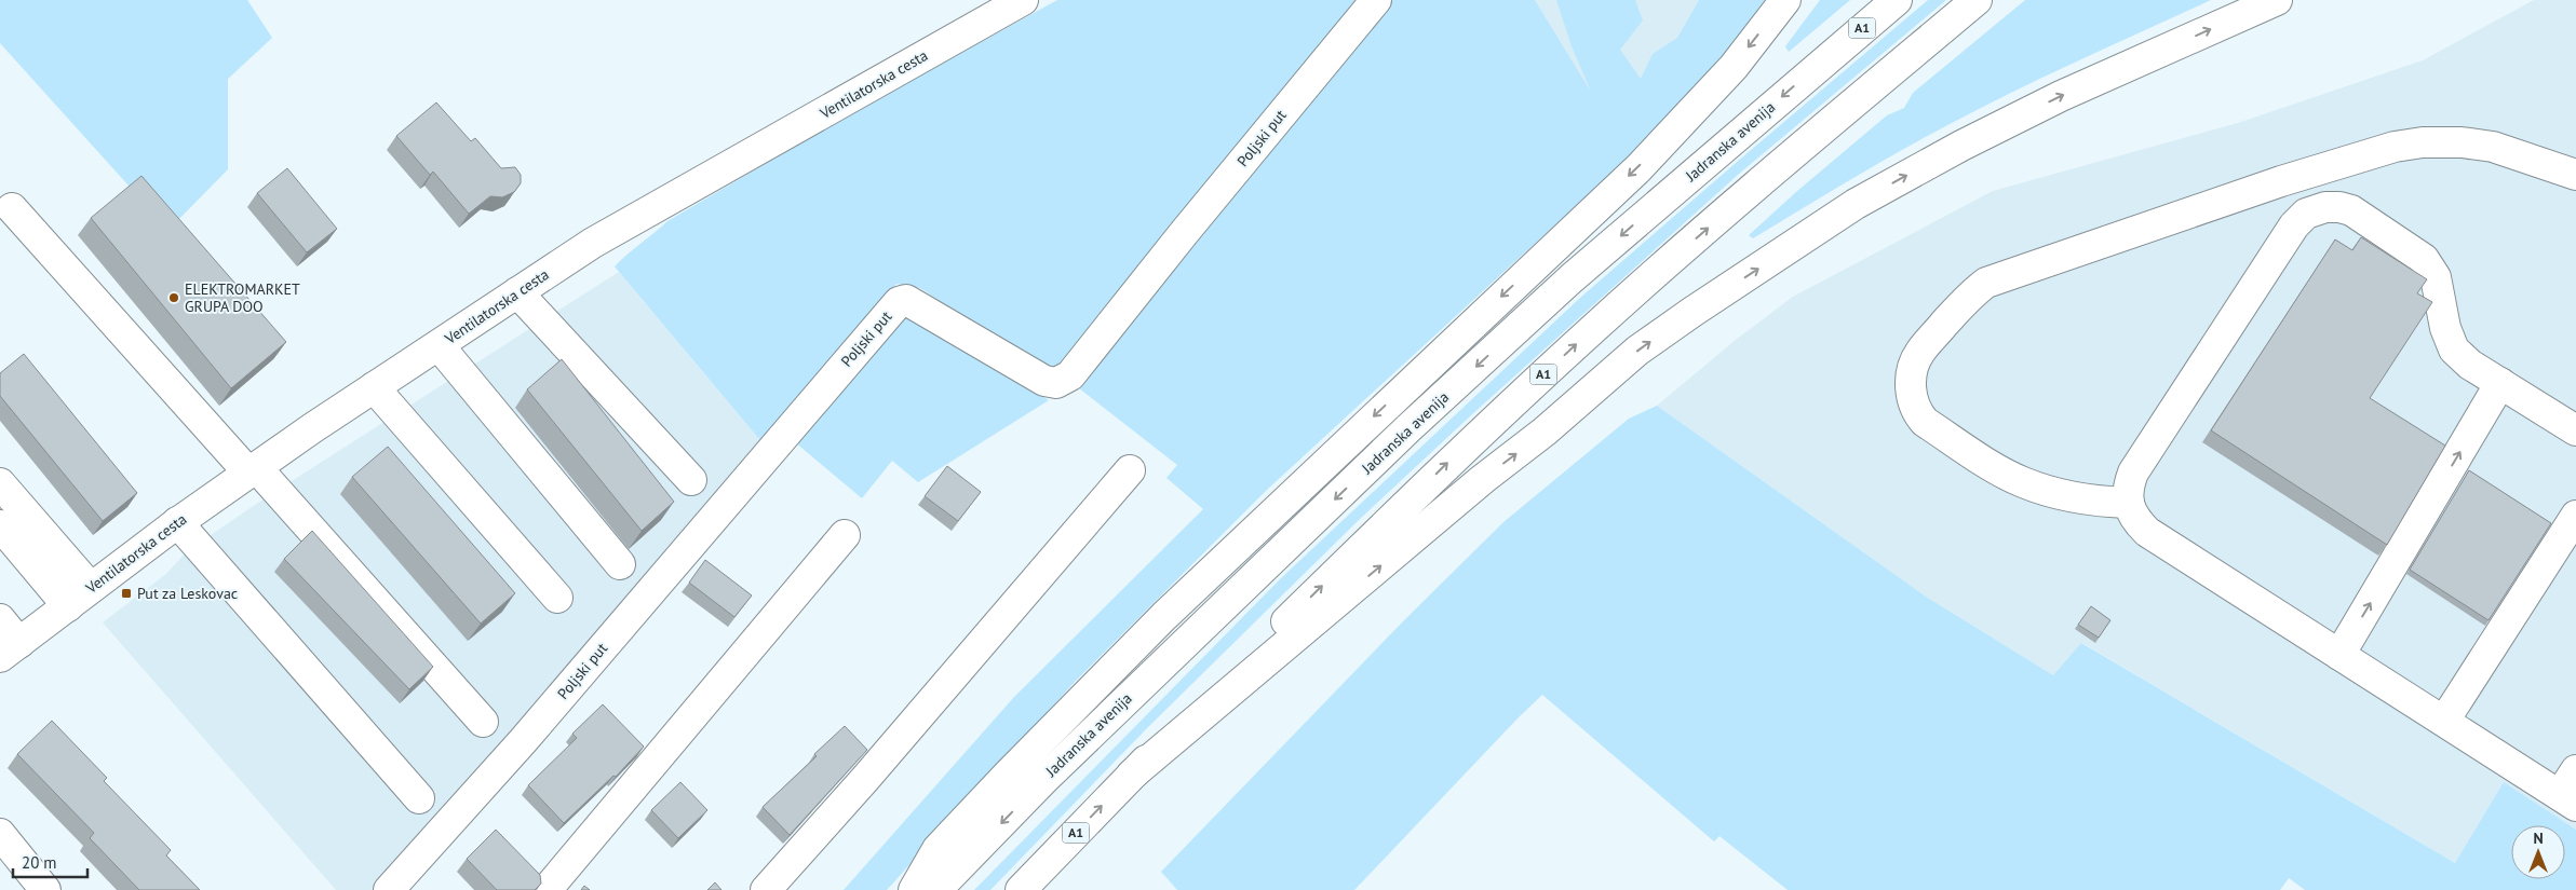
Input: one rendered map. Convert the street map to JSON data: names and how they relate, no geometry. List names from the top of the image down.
{
  "streets": {
    "main road": [
      "A1",
      "Ventilatorska cesta",
      "Poljski put",
      "Jadranska avenija"
    ]
  },
  "places": {
    "other": ["ELEKTROMARKET GRUPA DOO"],
    "transit": ["Put za Leskovac"]
  },
  "scale_bar": "20 m",
  "north": "top"
}
